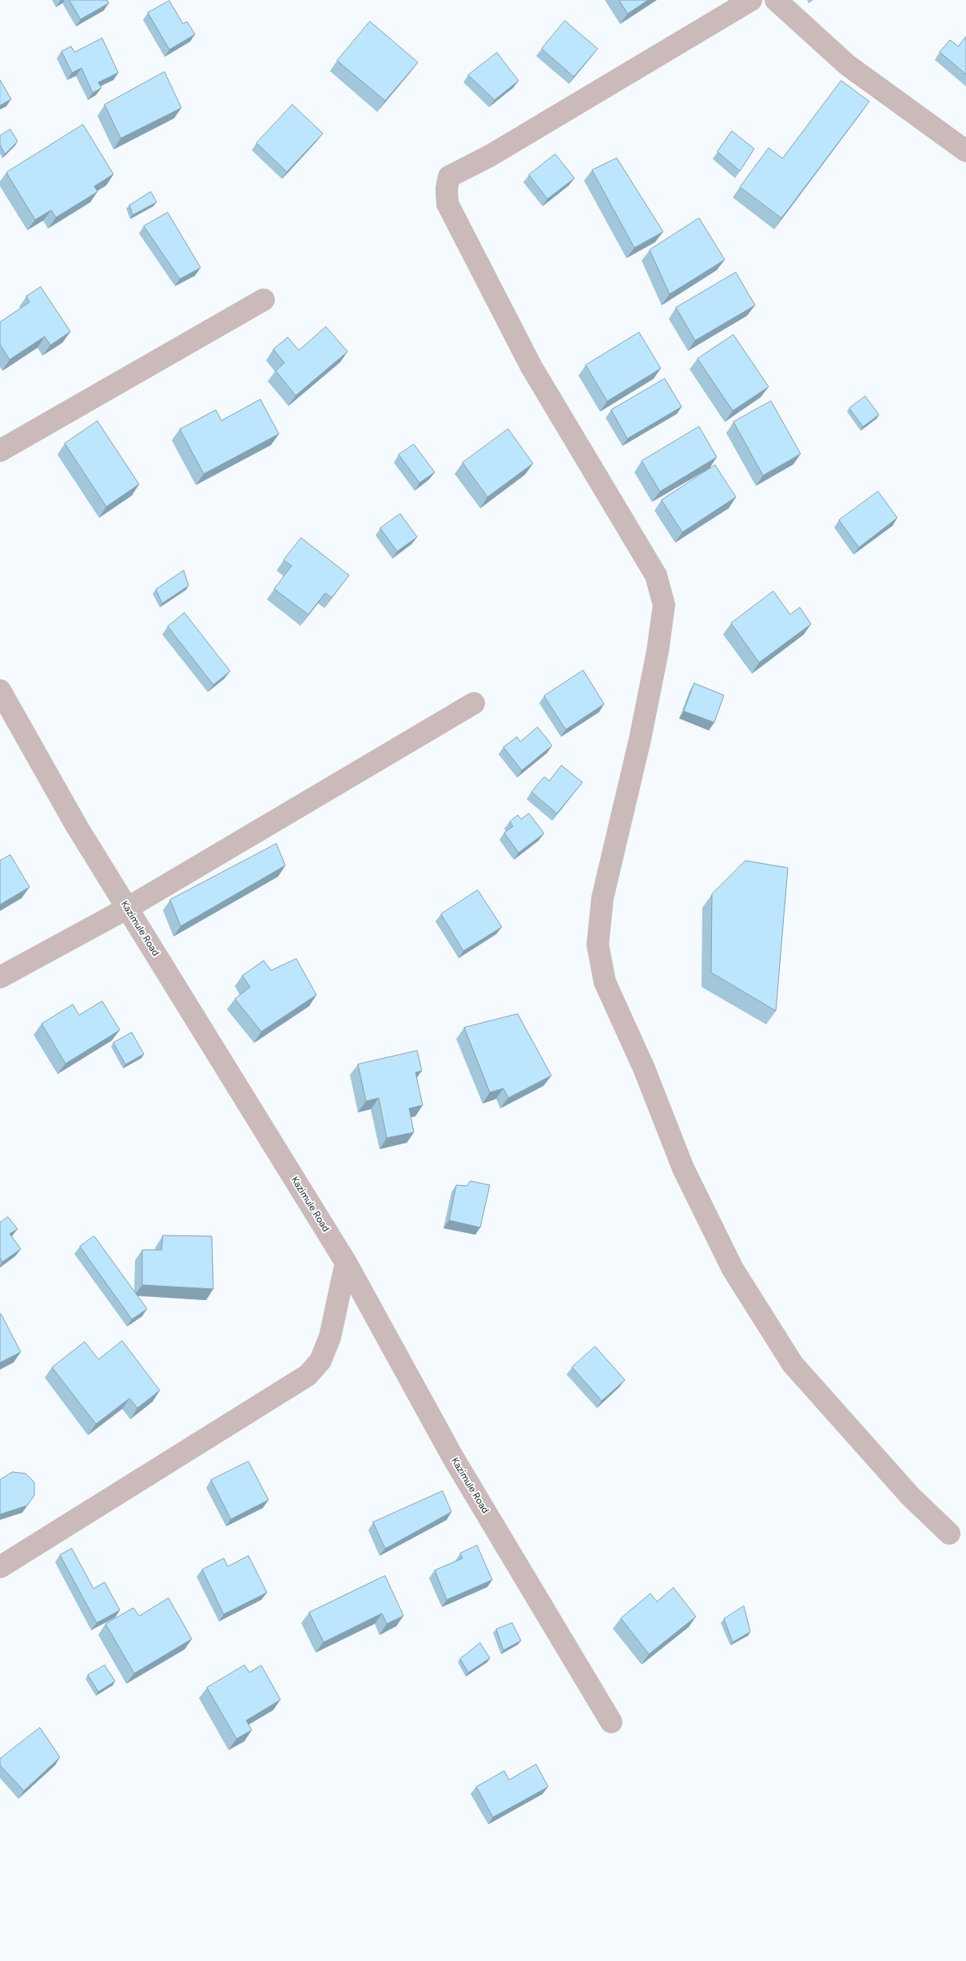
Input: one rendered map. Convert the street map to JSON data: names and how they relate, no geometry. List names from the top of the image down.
{
  "streets": {
    "street": ["Kazimule Road"]
  }
}
